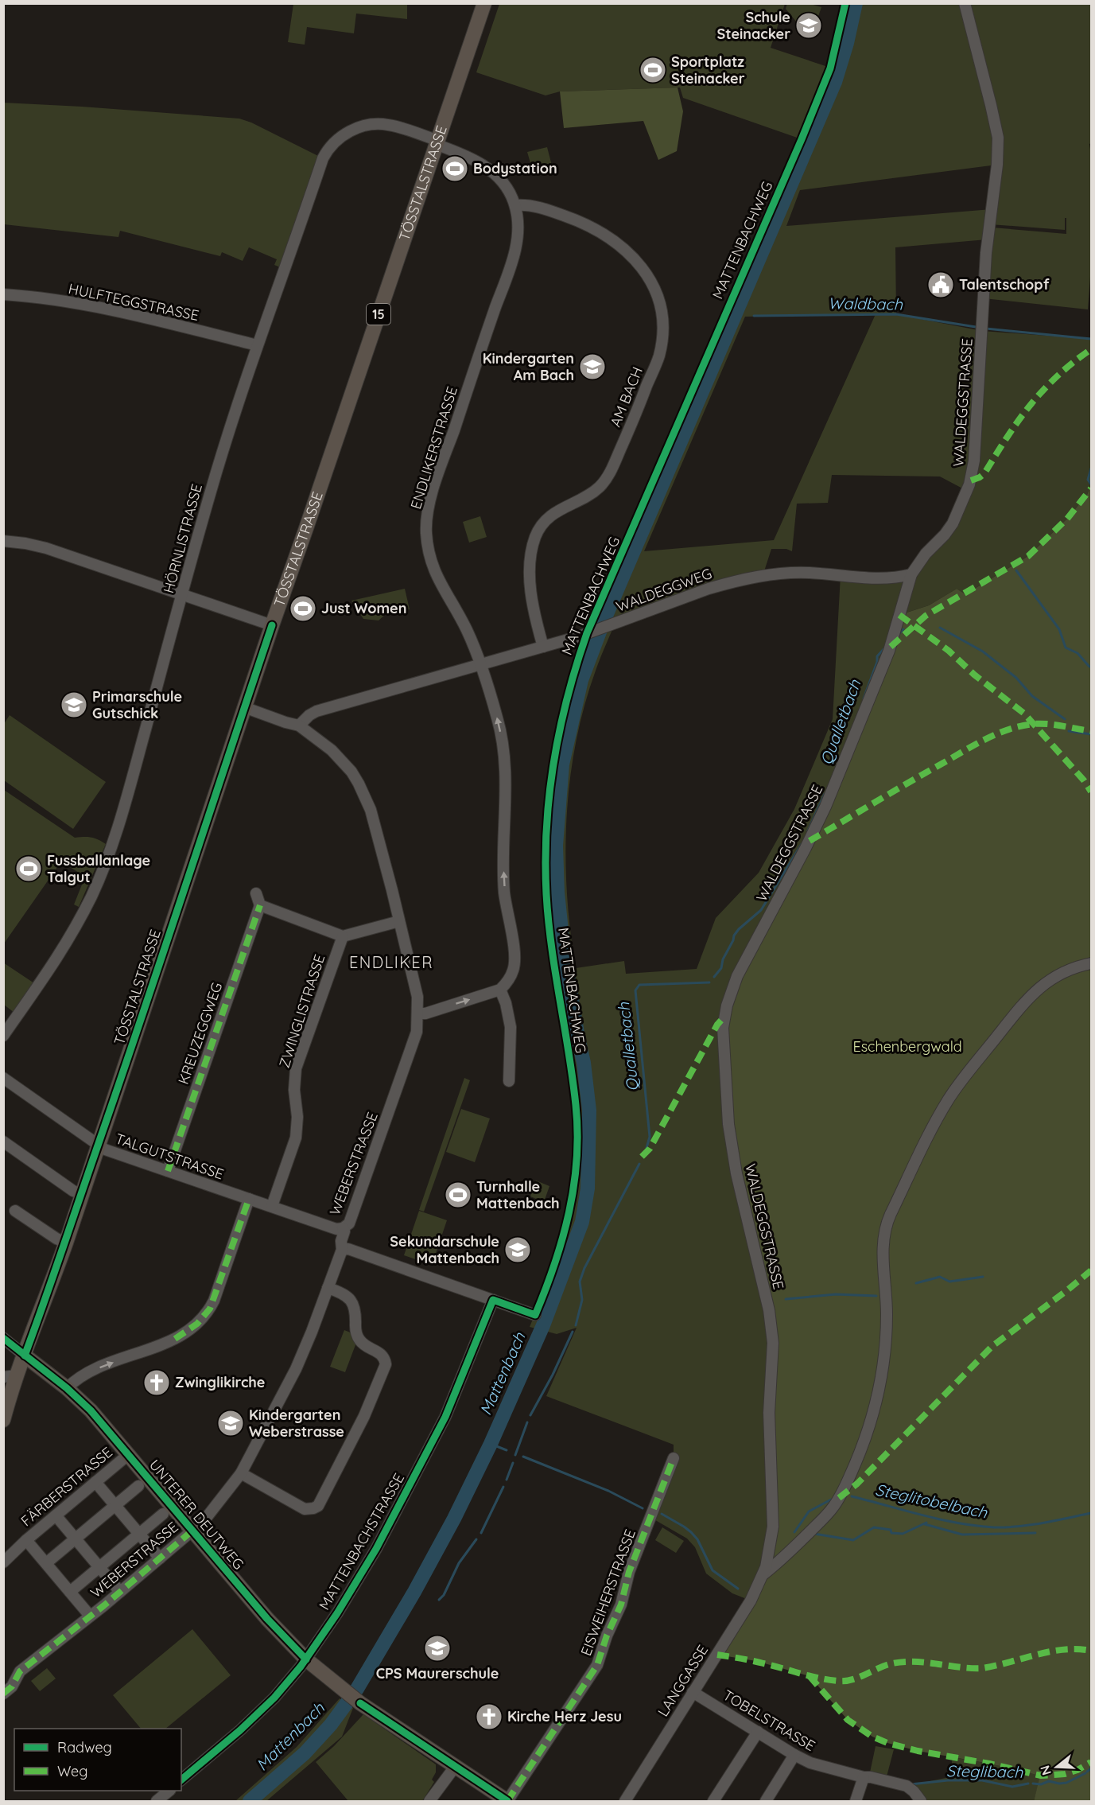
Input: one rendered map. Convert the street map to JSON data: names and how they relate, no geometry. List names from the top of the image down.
{
  "streets": {
    "main road": ["TÖSSTALSTRASSE", "15", "UNTERER DEUTWEG"],
    "street": [
      "HULFTEGGSTRASSE",
      "AM BACH",
      "WALDEGGSTRASSE",
      "ENDLIKERSTRASSE",
      "HÖRNLISTRASSE",
      "WALDEGGWEG",
      "ZWINGLISTRASSE",
      "KREUZEGGWEG",
      "TALGUTSTRASSE",
      "WEBERSTRASSE",
      "FÄRBERSTRASSE",
      "MATTENBACHSTRASSE",
      "EISWEIHERSTRASSE",
      "LANGGASSE",
      "TOBELSTRASSE"
    ],
    "cycle path": ["MATTENBACHWEG"]
  },
  "crossings": [
    ["TÖSSTALSTRASSE", "ENDLIKERSTRASSE"],
    ["TÖSSTALSTRASSE", "HÖRNLISTRASSE"],
    ["TÖSSTALSTRASSE", "TALGUTSTRASSE"],
    ["TÖSSTALSTRASSE", "WEBERSTRASSE"],
    ["TÖSSTALSTRASSE", "UNTERER DEUTWEG"],
    ["HULFTEGGSTRASSE", "HÖRNLISTRASSE"],
    ["AM BACH", "ENDLIKERSTRASSE"],
    ["AM BACH", "WALDEGGWEG"],
    ["WALDEGGSTRASSE", "WALDEGGWEG"],
    ["WALDEGGSTRASSE", "LANGGASSE"],
    ["ENDLIKERSTRASSE", "HÖRNLISTRASSE"],
    ["ENDLIKERSTRASSE", "WALDEGGWEG"],
    ["WALDEGGWEG", "WEBERSTRASSE"],
    ["ZWINGLISTRASSE", "TALGUTSTRASSE"],
    ["KREUZEGGWEG", "TALGUTSTRASSE"],
    ["TALGUTSTRASSE", "WEBERSTRASSE"],
    ["WEBERSTRASSE", "UNTERER DEUTWEG"],
    ["FÄRBERSTRASSE", "UNTERER DEUTWEG"],
    ["UNTERER DEUTWEG", "MATTENBACHSTRASSE"],
    ["UNTERER DEUTWEG", "EISWEIHERSTRASSE"],
    ["LANGGASSE", "TOBELSTRASSE"]
  ],
  "one_way": ["ENDLIKERSTRASSE"],
  "districts": ["ENDLIKER"],
  "water": [
    "Waldbach",
    "Qualletbach",
    "Mattenbach",
    "Steglitobelbach",
    "Steglibach"
  ],
  "parks": ["Eschenbergwald"],
  "places": {
    "school or university": [
      "Schule Steinacker",
      "Kindergarten Am Bach",
      "Primarschule Gutschick",
      "Sekundarschule Mattenbach",
      "Kindergarten Weberstrasse",
      "CPS Maurerschule"
    ],
    "sports": [
      "Sportplatz Steinacker",
      "Bodystation",
      "Just Women",
      "Fussballanlage Talgut",
      "Turnhalle Mattenbach"
    ],
    "public building": ["Talentschopf"],
    "church": ["Zwinglikirche", "Kirche Herz Jesu"]
  },
  "legend": ["Radweg", "Weg"],
  "north": "left"
}
